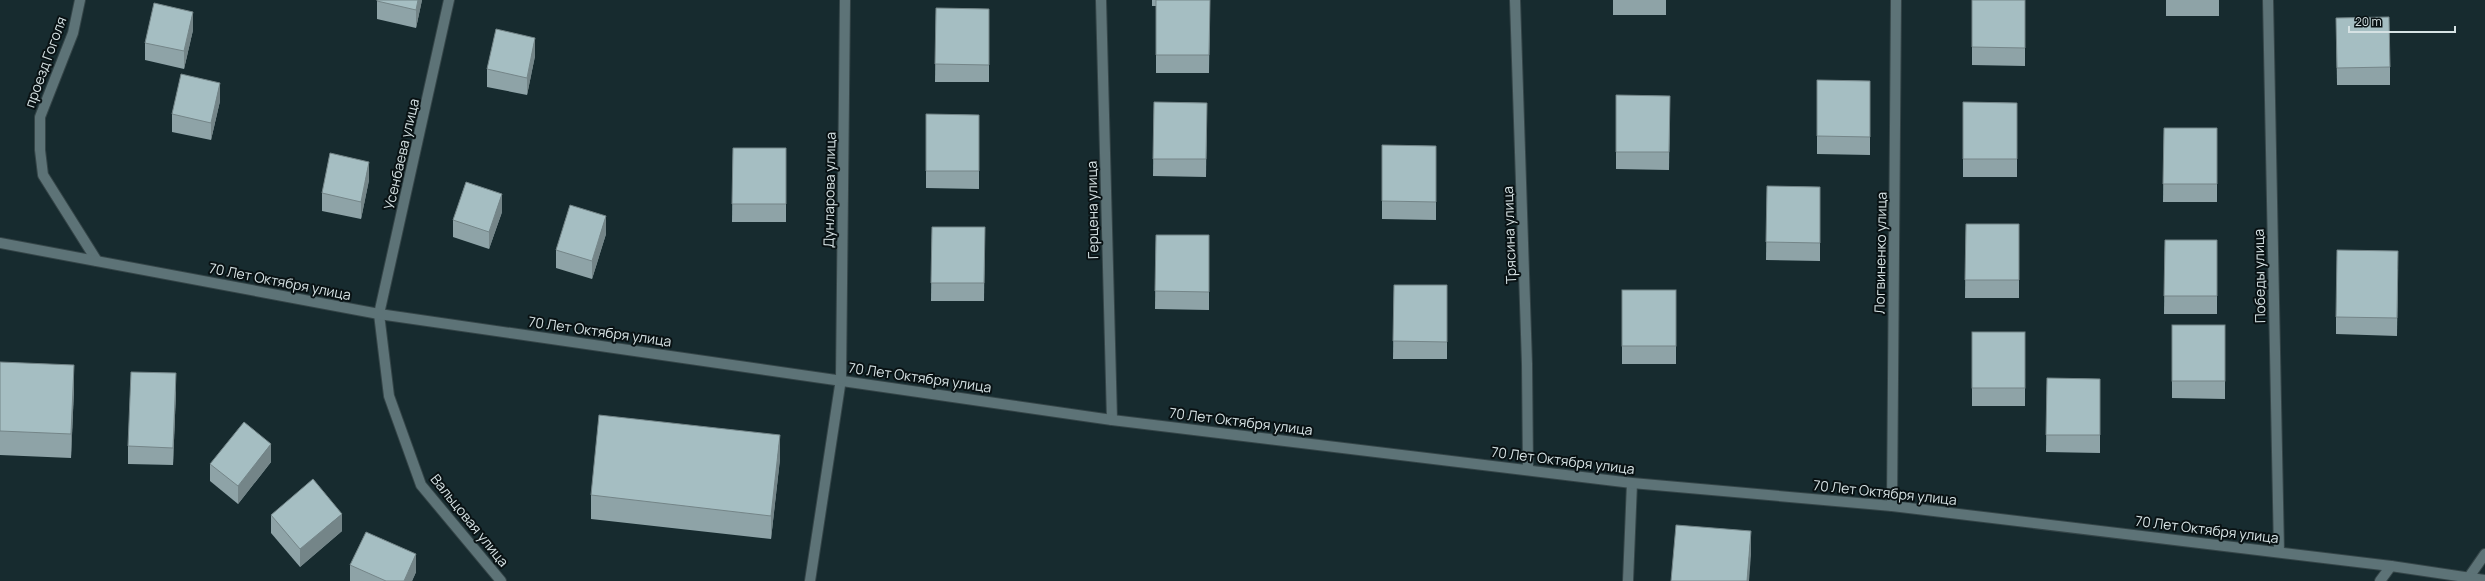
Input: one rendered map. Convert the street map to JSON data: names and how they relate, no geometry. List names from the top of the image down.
{
  "streets": {
    "street": [
      "проезд Гоголя",
      "Усенбаева улица",
      "Дунларова улица",
      "Герцена улица",
      "Трясина улица",
      "Логвиненко улица",
      "Победы улица",
      "70 Лет Октября улица",
      "Вальцовая улица"
    ]
  },
  "crossings": [
    ["проезд Гоголя", "70 Лет Октября улица"],
    ["Усенбаева улица", "70 Лет Октября улица"],
    ["Усенбаева улица", "Вальцовая улица"],
    ["Дунларова улица", "70 Лет Октября улица"],
    ["Герцена улица", "70 Лет Октября улица"],
    ["Трясина улица", "70 Лет Октября улица"],
    ["Логвиненко улица", "70 Лет Октября улица"],
    ["Победы улица", "70 Лет Октября улица"],
    ["70 Лет Октября улица", "Вальцовая улица"]
  ],
  "scale_bar": "20 m"
}
